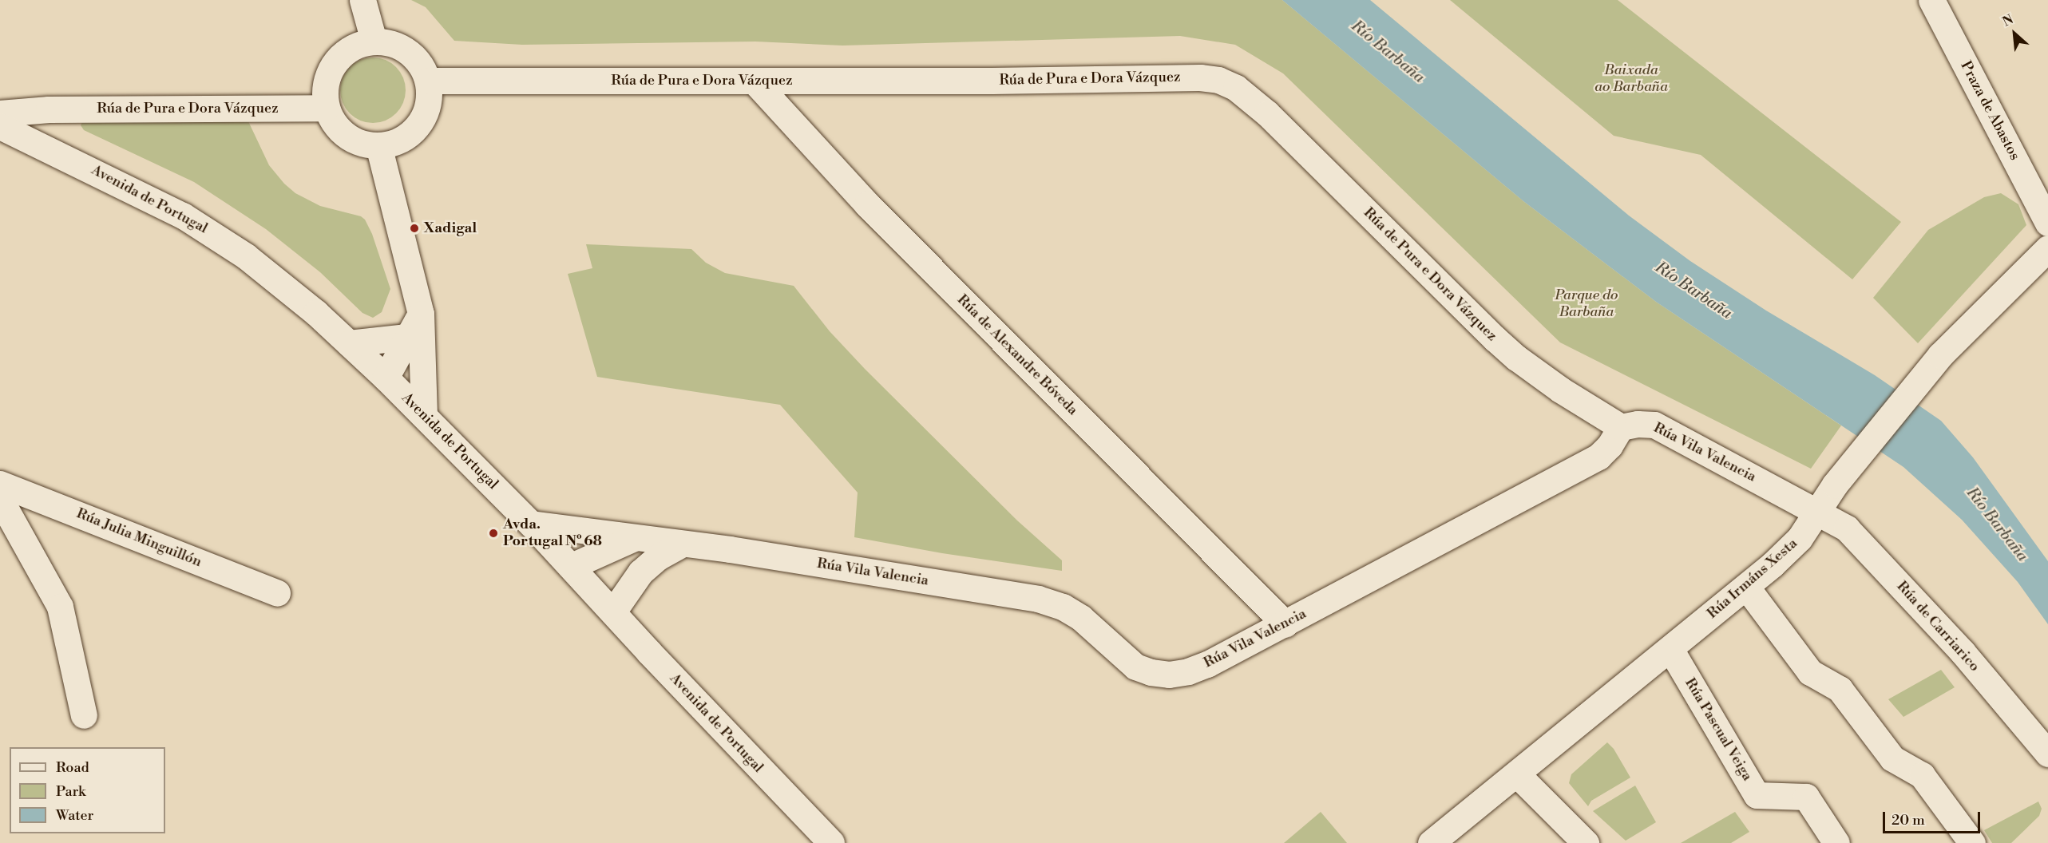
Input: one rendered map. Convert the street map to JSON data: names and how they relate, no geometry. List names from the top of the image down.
{
  "streets": {
    "street": [
      "Rúa de Pura e Dora Vázquez",
      "Praza de Abastos",
      "Avenida de Portugal",
      "Rúa de Alexandre Bóveda",
      "Rúa Vila Valencia",
      "Rúa Julia Minguillón",
      "Rúa Irmáns Xesta",
      "Rúa de Carriarico",
      "Rúa Pascual Veiga"
    ]
  },
  "crossings": [
    ["Rúa de Pura e Dora Vázquez", "Rúa de Alexandre Bóveda"],
    ["Rúa de Pura e Dora Vázquez", "Rúa Vila Valencia"],
    ["Avenida de Portugal", "Rúa Vila Valencia"],
    ["Rúa de Alexandre Bóveda", "Rúa Vila Valencia"],
    ["Rúa Vila Valencia", "Rúa Irmáns Xesta"],
    ["Rúa Vila Valencia", "Rúa de Carriarico"],
    ["Rúa Irmáns Xesta", "Rúa de Carriarico"],
    ["Rúa Irmáns Xesta", "Rúa Pascual Veiga"]
  ],
  "water": ["Río Barbaña"],
  "parks": ["Baixada ao Barbaña", "Parque do Barbaña"],
  "places": ["Xadigal", "Avda. Portugal Nº 68"],
  "legend": ["Road", "Park", "Water"],
  "scale_bar": "20 m",
  "north": "top left"
}
